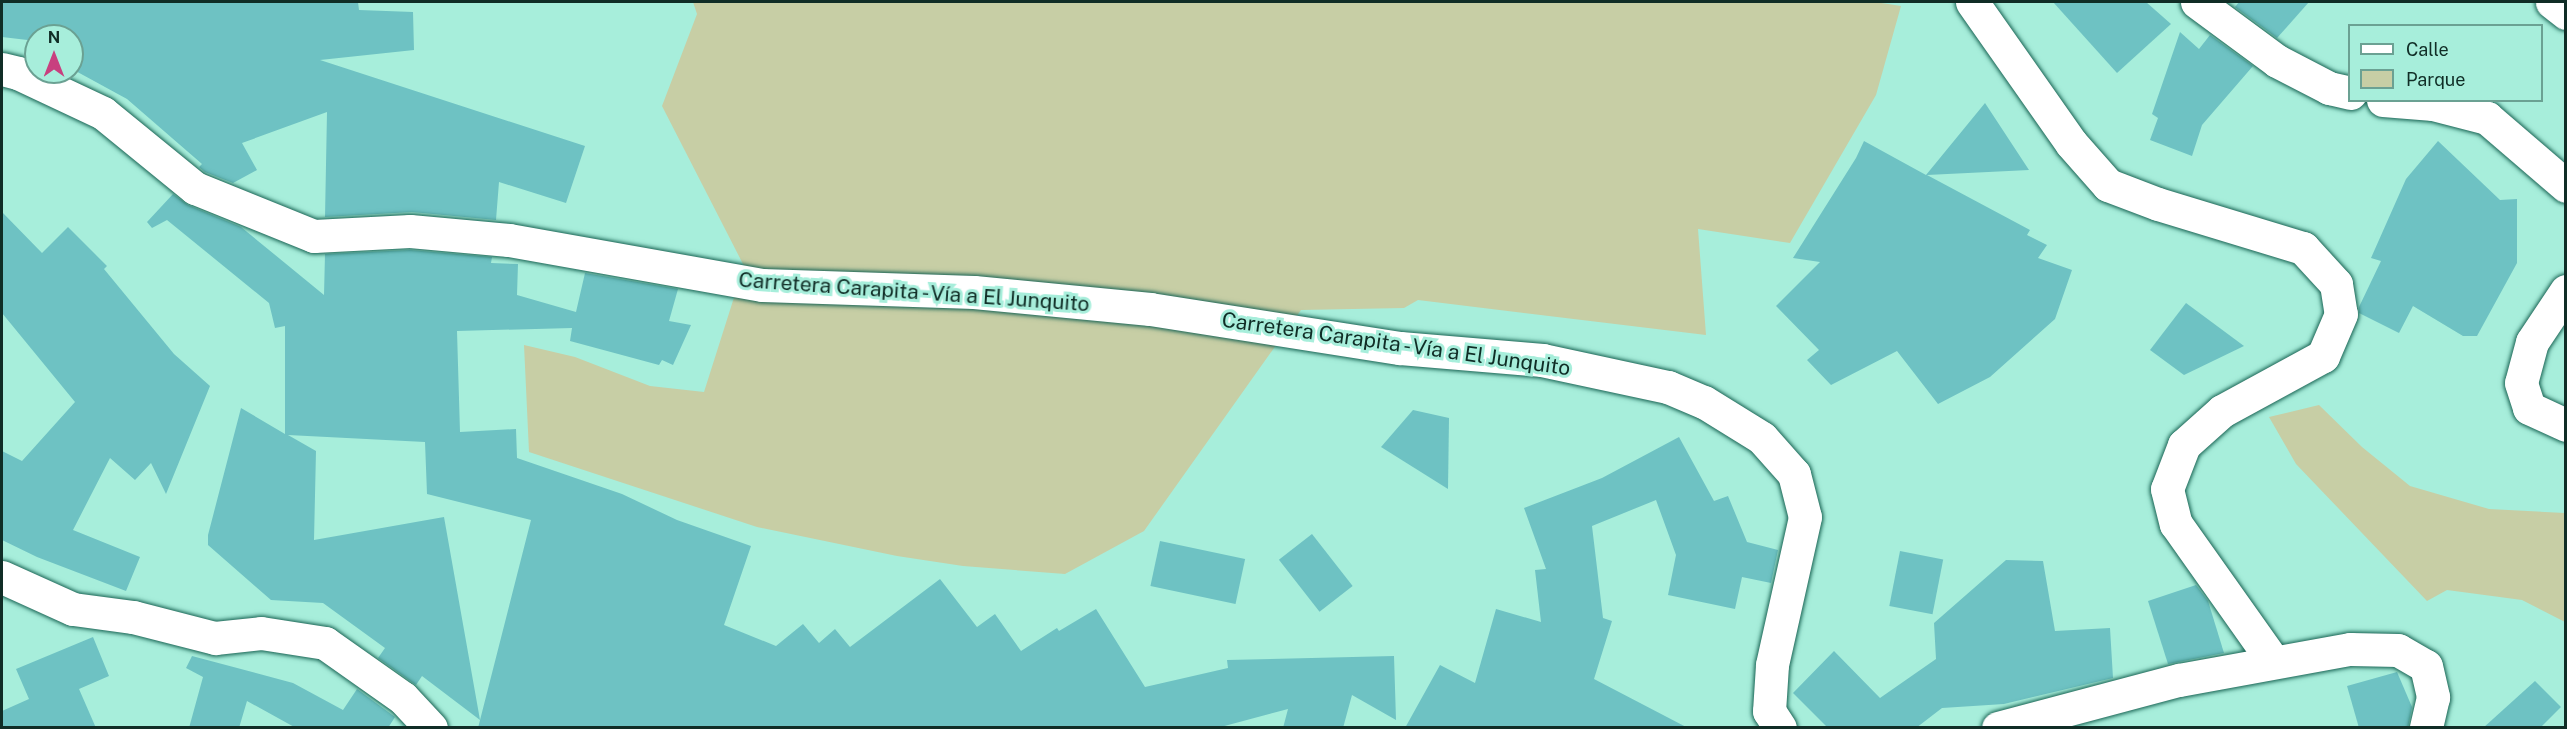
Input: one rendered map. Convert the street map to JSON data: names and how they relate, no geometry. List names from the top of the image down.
{
  "streets": {
    "street": ["Carretera Carapita - Vía a El Junquito"]
  },
  "legend": ["Calle", "Parque"],
  "north": "top"
}
